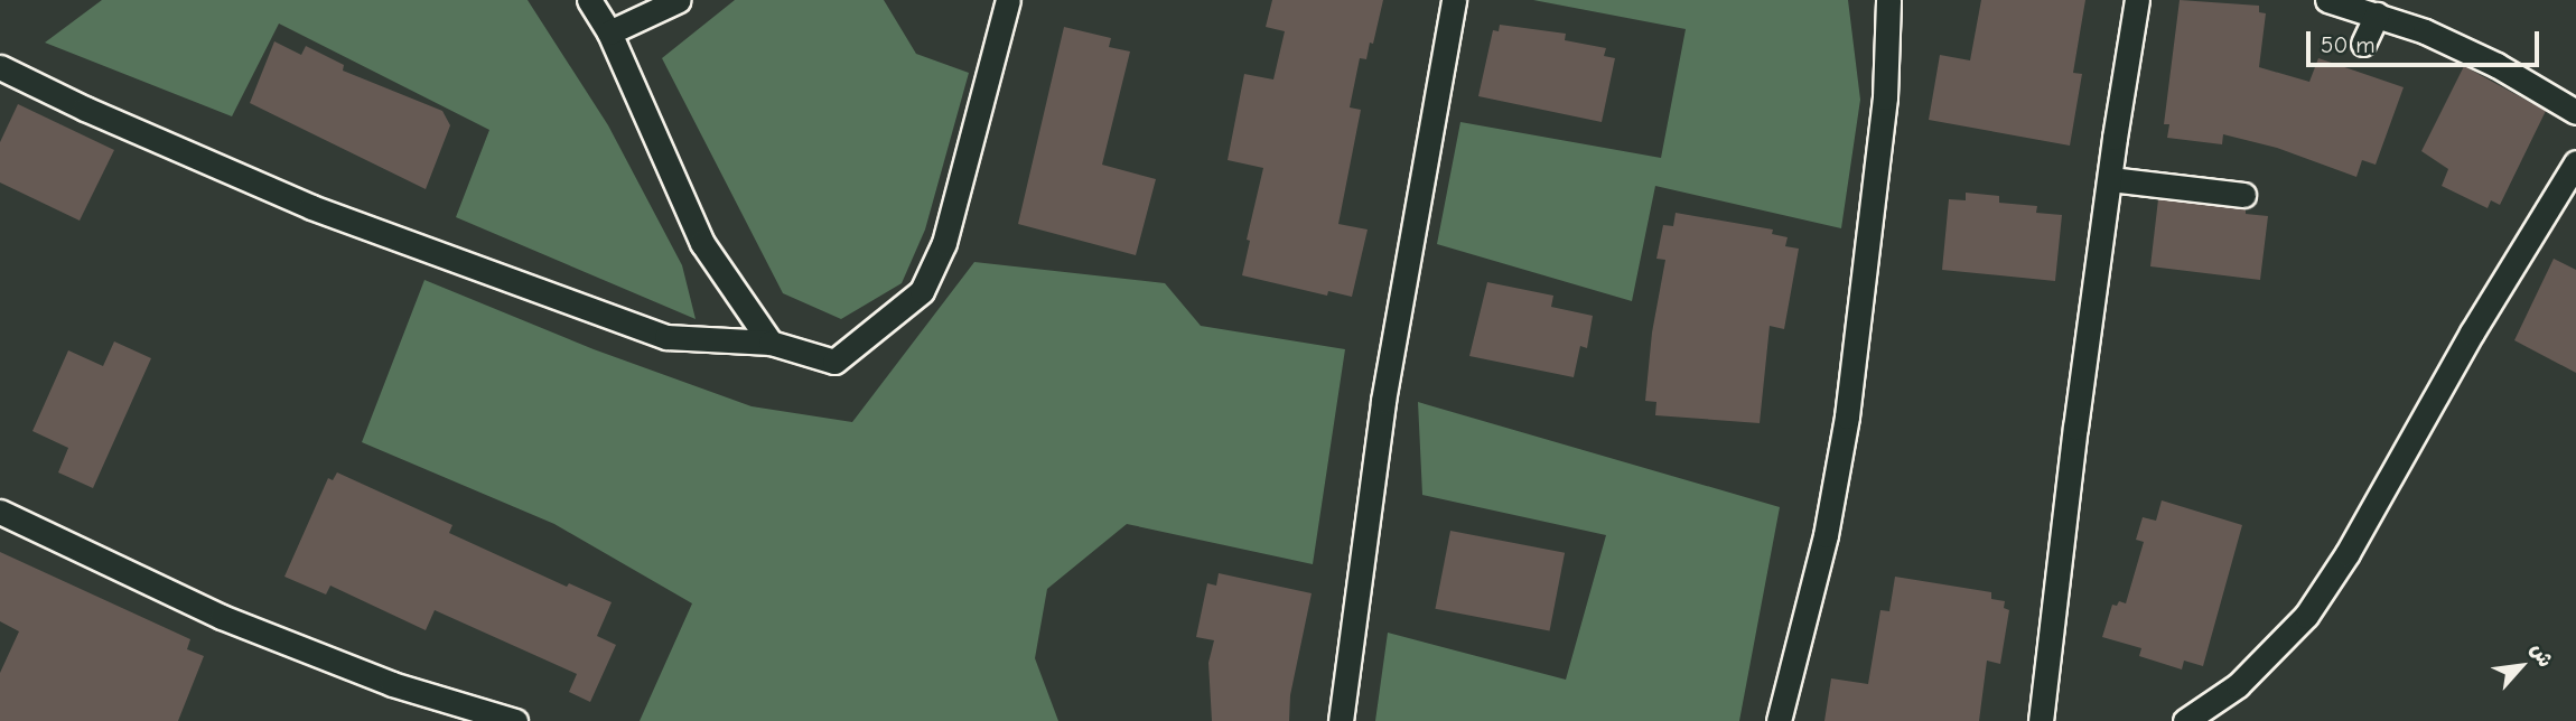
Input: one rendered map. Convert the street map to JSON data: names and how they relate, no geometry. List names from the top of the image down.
{
  "scale_bar": "50 m",
  "north": "top right"
}
